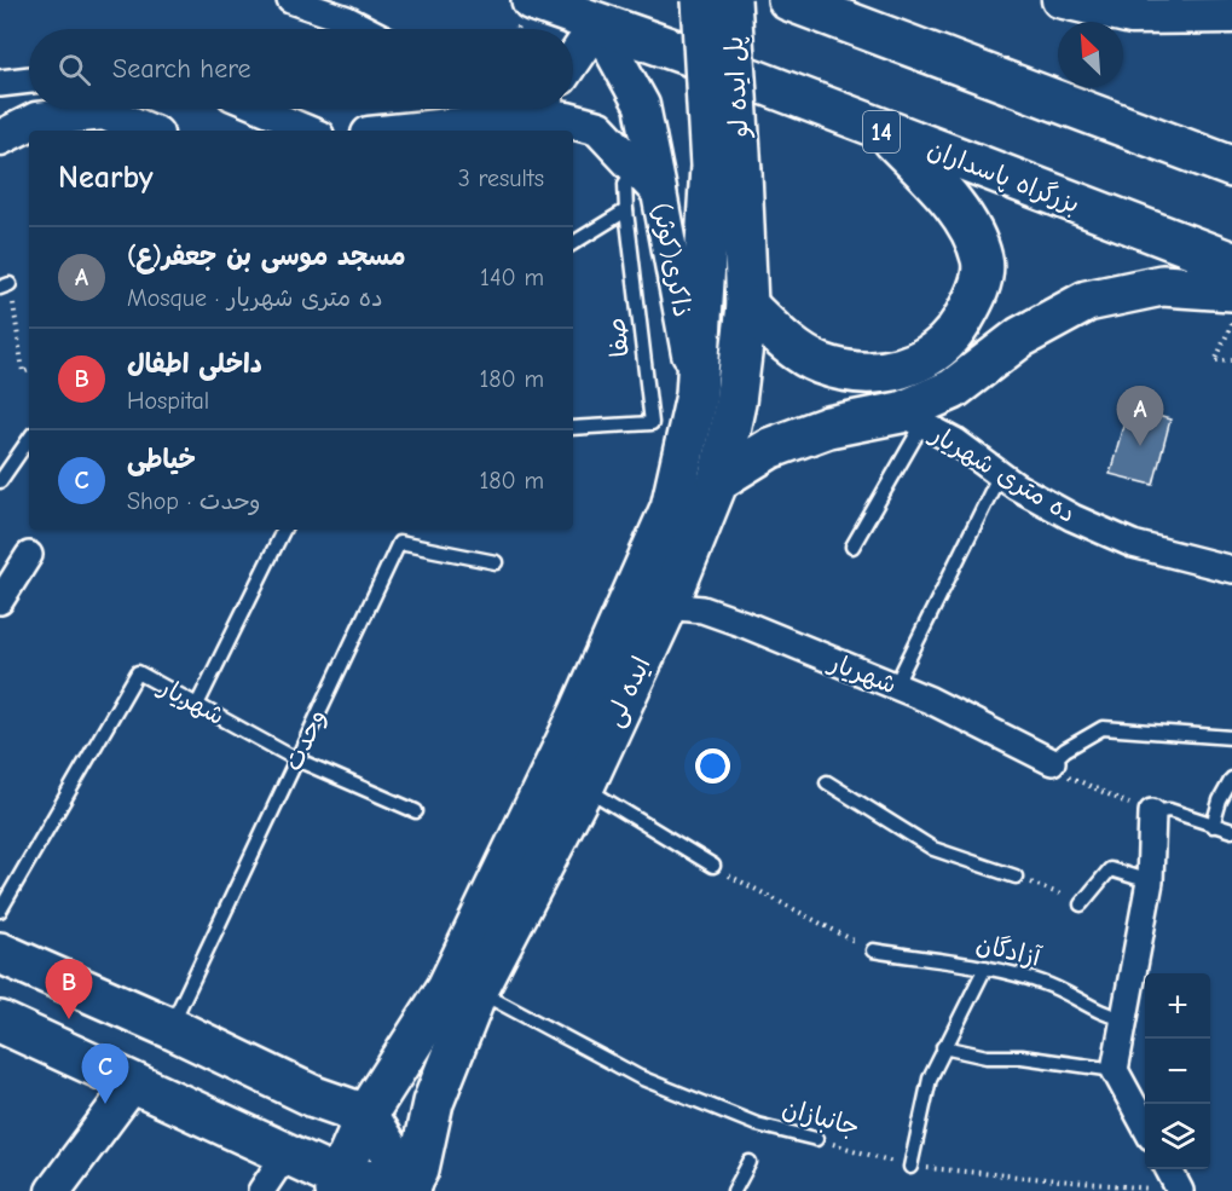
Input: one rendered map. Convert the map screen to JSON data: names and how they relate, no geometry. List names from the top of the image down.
{
  "streets": {
    "main road": [
      "پل ایده لو",
      "14",
      "بزرگراه پاسداران",
      "ایده لی"
    ],
    "street": ["ذاکری(کوثر)", "ده متری شهریار", "شهریار"],
    "lane": [
      "صفا",
      "وحدت",
      "آزادگان",
      "جانبازان"
    ]
  },
  "crossings": [
    ["پل ایده لو", "ایده لی"],
    ["ذاکری(کوثر)", "صفا"],
    ["ذاکری(کوثر)", "ایده لی"],
    ["شهریار", "ایده لی"],
    ["شهریار", "وحدت"],
    ["ایده لی", "جانبازان"]
  ],
  "north": "top left",
  "page": {
    "search": "Search here",
    "heading": ["Nearby", "3 results"],
    "list": [
      {
        "mark": "A",
        "name": "مسجد موسی بن جعفر(ع)",
        "note": "Mosque · ده متری شهریار",
        "value": "140 m"
      },
      {
        "mark": "B",
        "name": "داخلی اطفال",
        "note": "Hospital",
        "value": "180 m"
      },
      {
        "mark": "C",
        "name": "خیاطی",
        "note": "Shop · وحدت",
        "value": "180 m"
      }
    ],
    "pins": ["A", "B", "C"],
    "map_buttons": ["+", "−"]
  }
}
